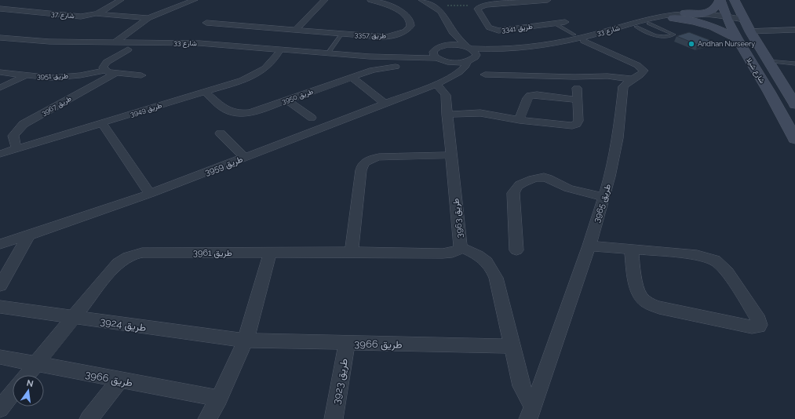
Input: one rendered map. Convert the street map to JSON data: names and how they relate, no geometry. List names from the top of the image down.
{
  "streets": {
    "main road": ["شارع شيلا"],
    "street": [
      "شارع 37",
      "طريق 3341",
      "شارع 33",
      "طريق 3357",
      "طريق 3951",
      "طريق 3950",
      "طريق 3967",
      "طريق 3949",
      "طريق 3959",
      "طريق 3965",
      "طريق 3963",
      "طريق 3961",
      "طريق 3924",
      "طريق 3966",
      "طريق 3923"
    ]
  },
  "crossings": [
    ["شارع 33", "شارع شيلا"],
    ["شارع 33", "طريق 3949"],
    ["شارع 33", "طريق 3959"],
    ["شارع 33", "طريق 3965"],
    ["طريق 3950", "طريق 3949"],
    ["طريق 3967", "طريق 3949"],
    ["طريق 3959", "طريق 3963"],
    ["طريق 3965", "طريق 3963"],
    ["طريق 3963", "طريق 3961"],
    ["طريق 3963", "طريق 3966"],
    ["طريق 3961", "طريق 3924"],
    ["طريق 3961", "طريق 3966"],
    ["طريق 3924", "طريق 3966"],
    ["طريق 3966", "طريق 3923"]
  ],
  "places": ["Andhan Nurseery"],
  "north": "top"
}
